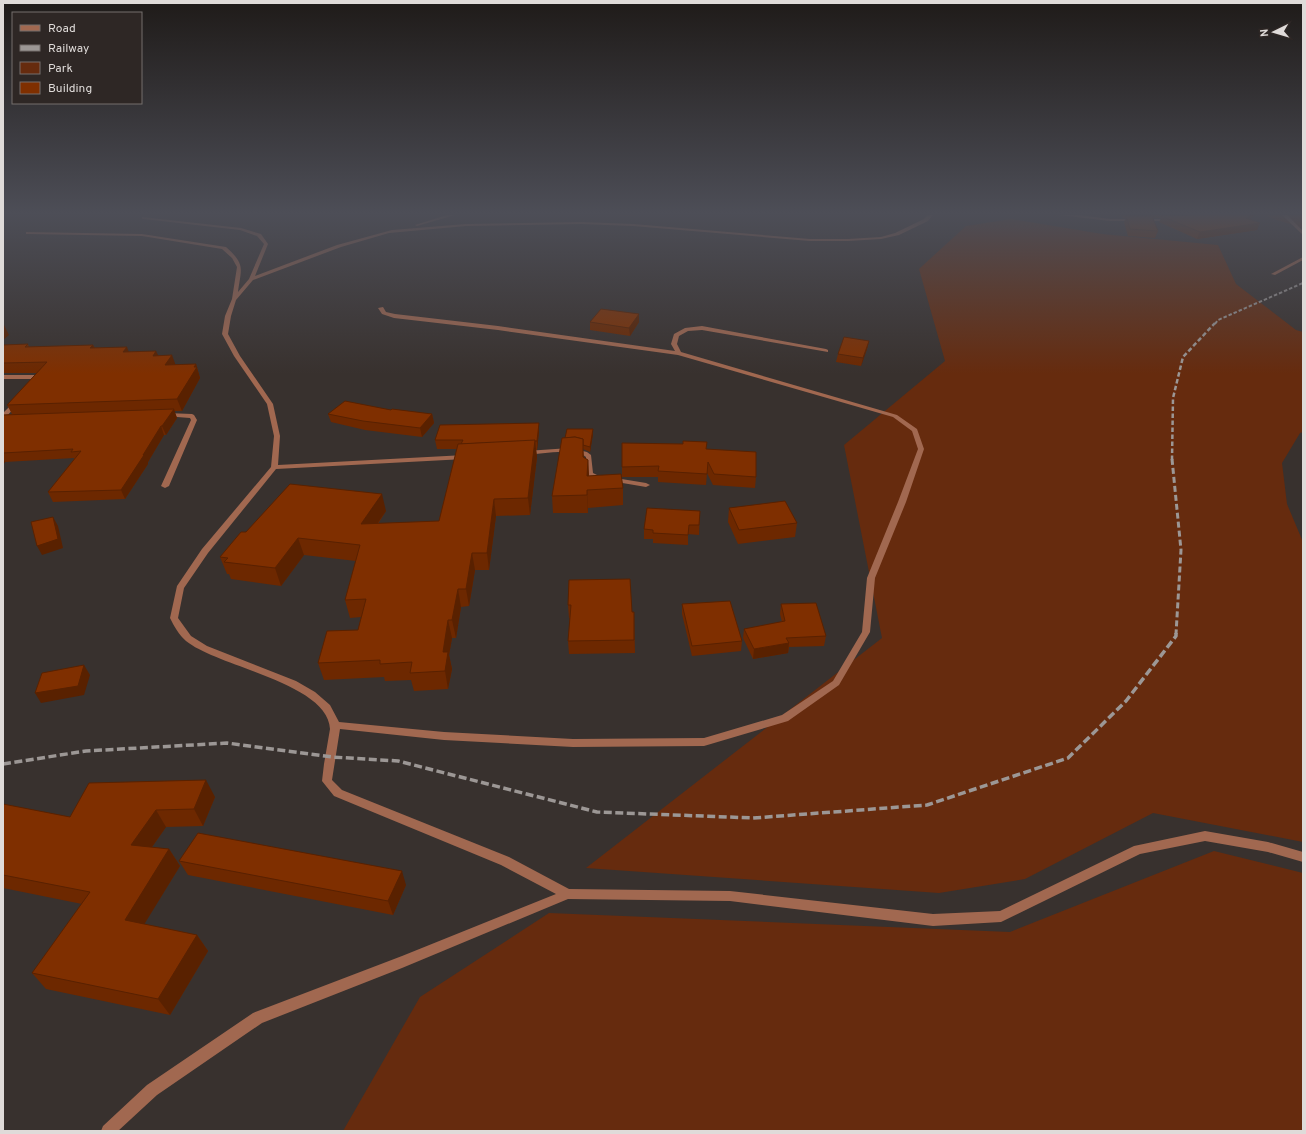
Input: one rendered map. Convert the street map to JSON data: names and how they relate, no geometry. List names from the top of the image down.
{
  "legend": [
    "Road",
    "Railway",
    "Park",
    "Building"
  ],
  "north": "left"
}
